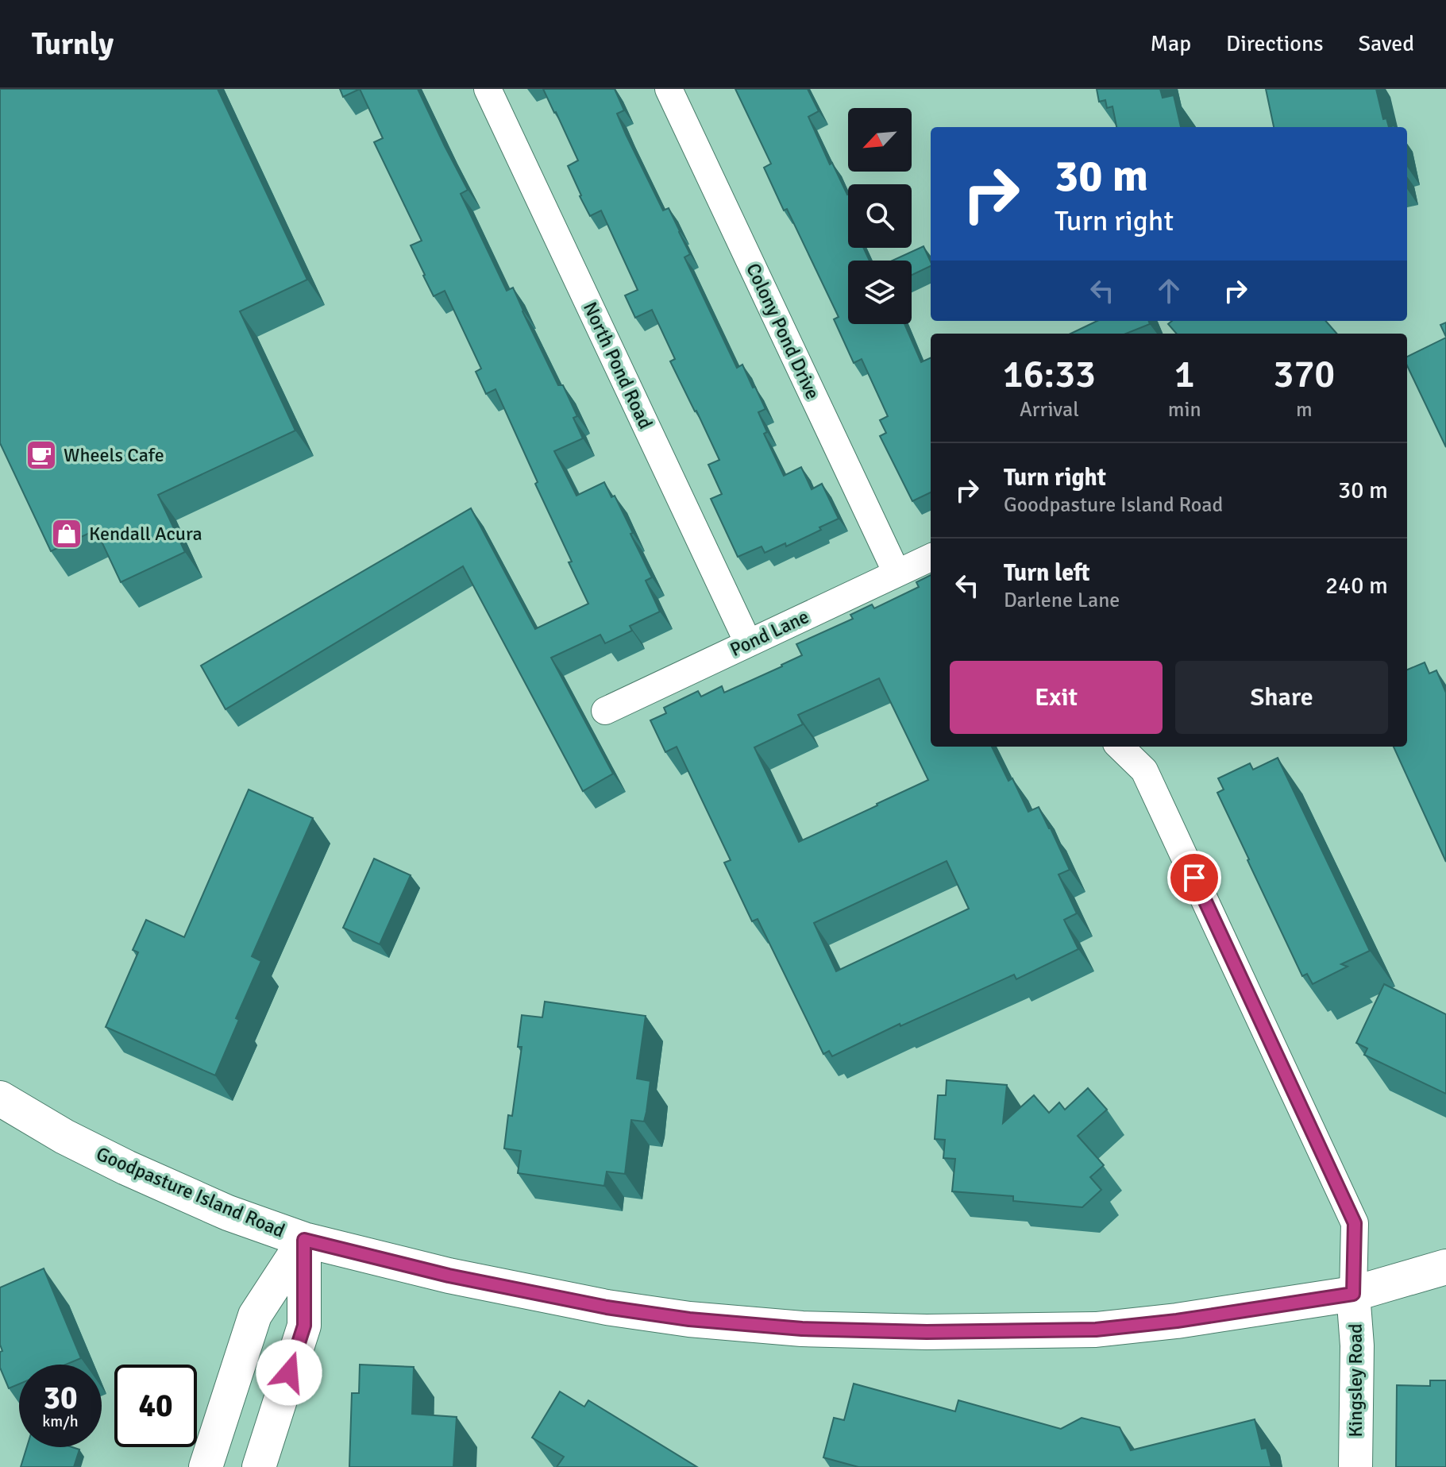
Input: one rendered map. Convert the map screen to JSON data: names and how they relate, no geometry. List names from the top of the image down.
{
  "streets": {
    "main road": ["Goodpasture Island Road"],
    "street": [
      "Colony Pond Drive",
      "North Pond Road",
      "Pond Lane",
      "Kingsley Road"
    ]
  },
  "crossings": [
    ["Colony Pond Drive", "Pond Lane"],
    ["North Pond Road", "Pond Lane"],
    ["Goodpasture Island Road", "Kingsley Road"]
  ],
  "places": {
    "cafe": ["Wheels Cafe"],
    "shop": ["Kendall Acura"]
  },
  "north": "bottom left",
  "page": {
    "header": "Turnly",
    "nav": ["Map", "Directions", "Saved"],
    "turn": ["30 m", "Turn right"],
    "eta": [
      "16:33",
      "Arrival",
      "1",
      "min",
      "370",
      "m"
    ],
    "list": [
      {
        "name": "Turn right",
        "note": "Goodpasture Island Road",
        "value": "30 m"
      },
      {
        "name": "Turn left",
        "note": "Darlene Lane",
        "value": "240 m"
      }
    ],
    "buttons": ["Exit", "Share"],
    "speed": "30 km/h",
    "limit": "40"
  }
}
